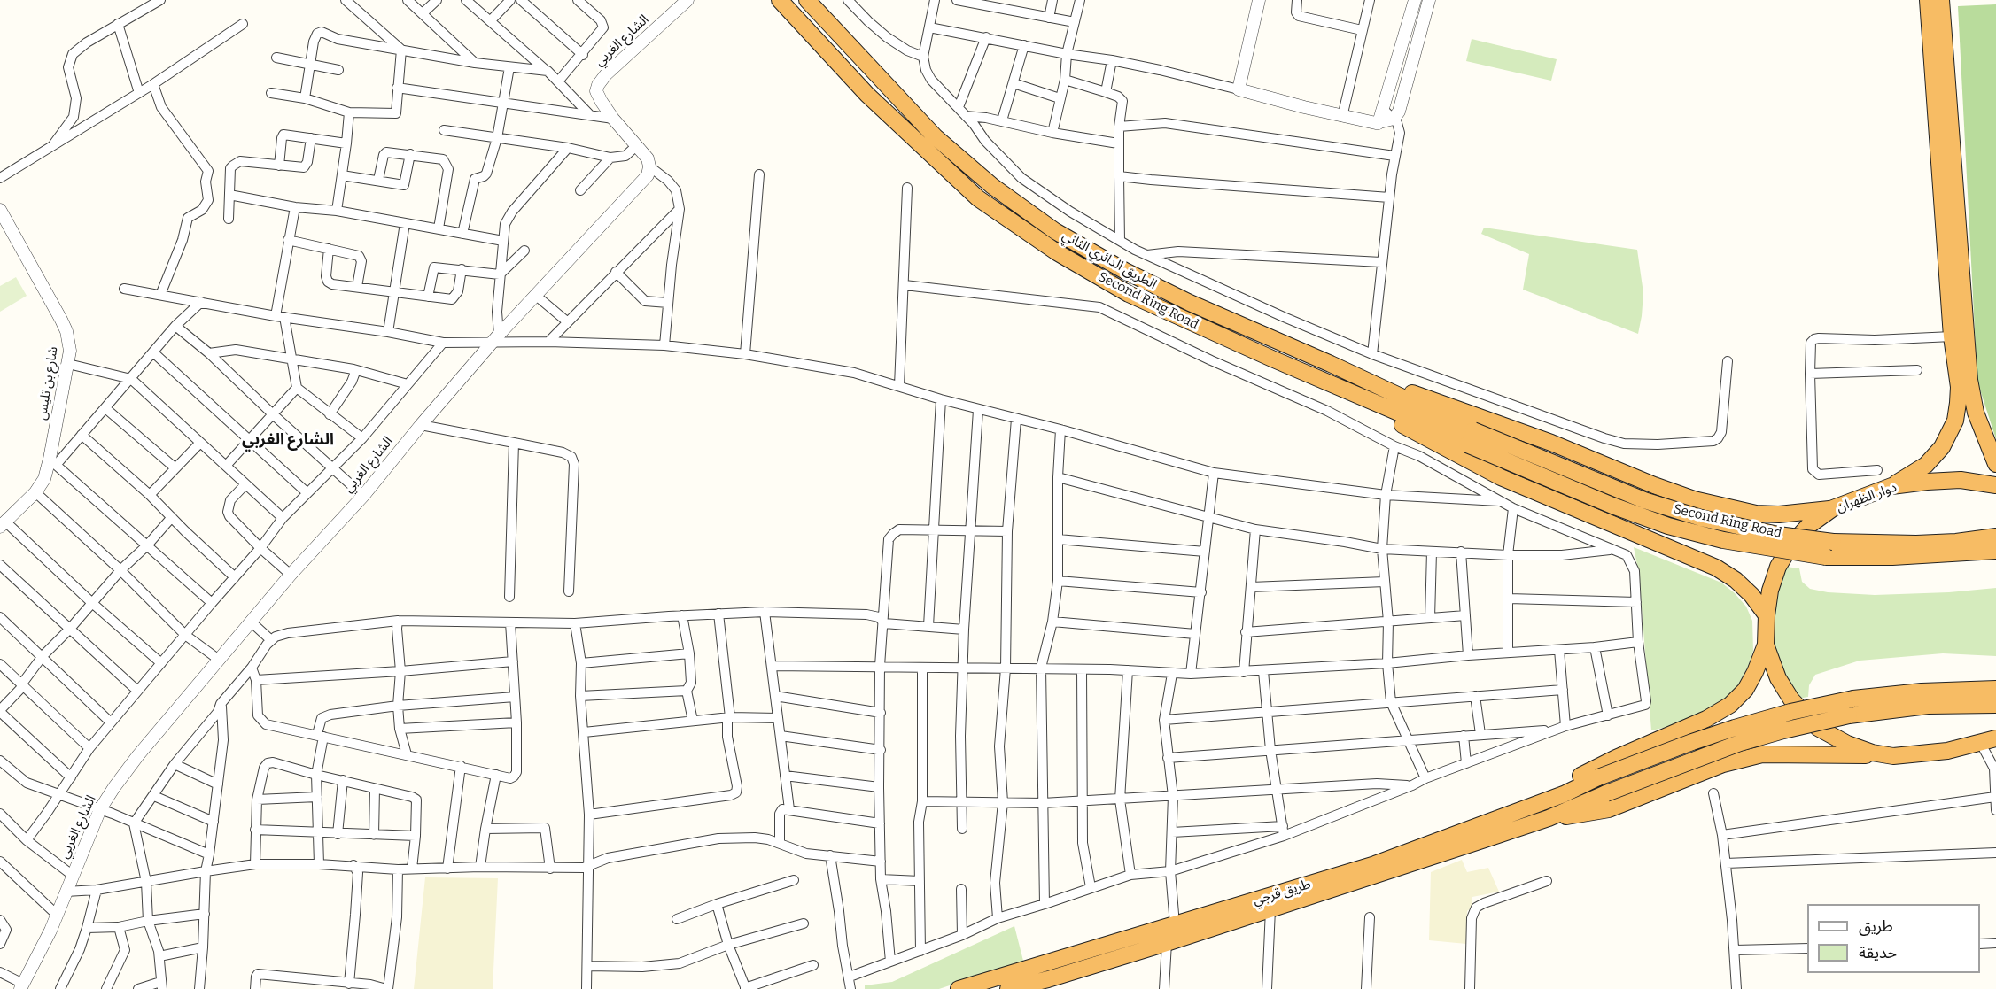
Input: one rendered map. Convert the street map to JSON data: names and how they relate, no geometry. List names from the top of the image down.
{
  "streets": {
    "highway": [
      "الطريق الدائري الثاني",
      "Second Ring Road",
      "دوار الظهران",
      "طريق قرجي"
    ],
    "street": ["الشارع الغربي", "شارع بن تليس"]
  },
  "crossings": [
    ["الطريق الدائري الثاني", "Second Ring Road"]
  ],
  "districts": ["الشارع الغربي"],
  "legend": ["طريق", "حديقة"]
}
